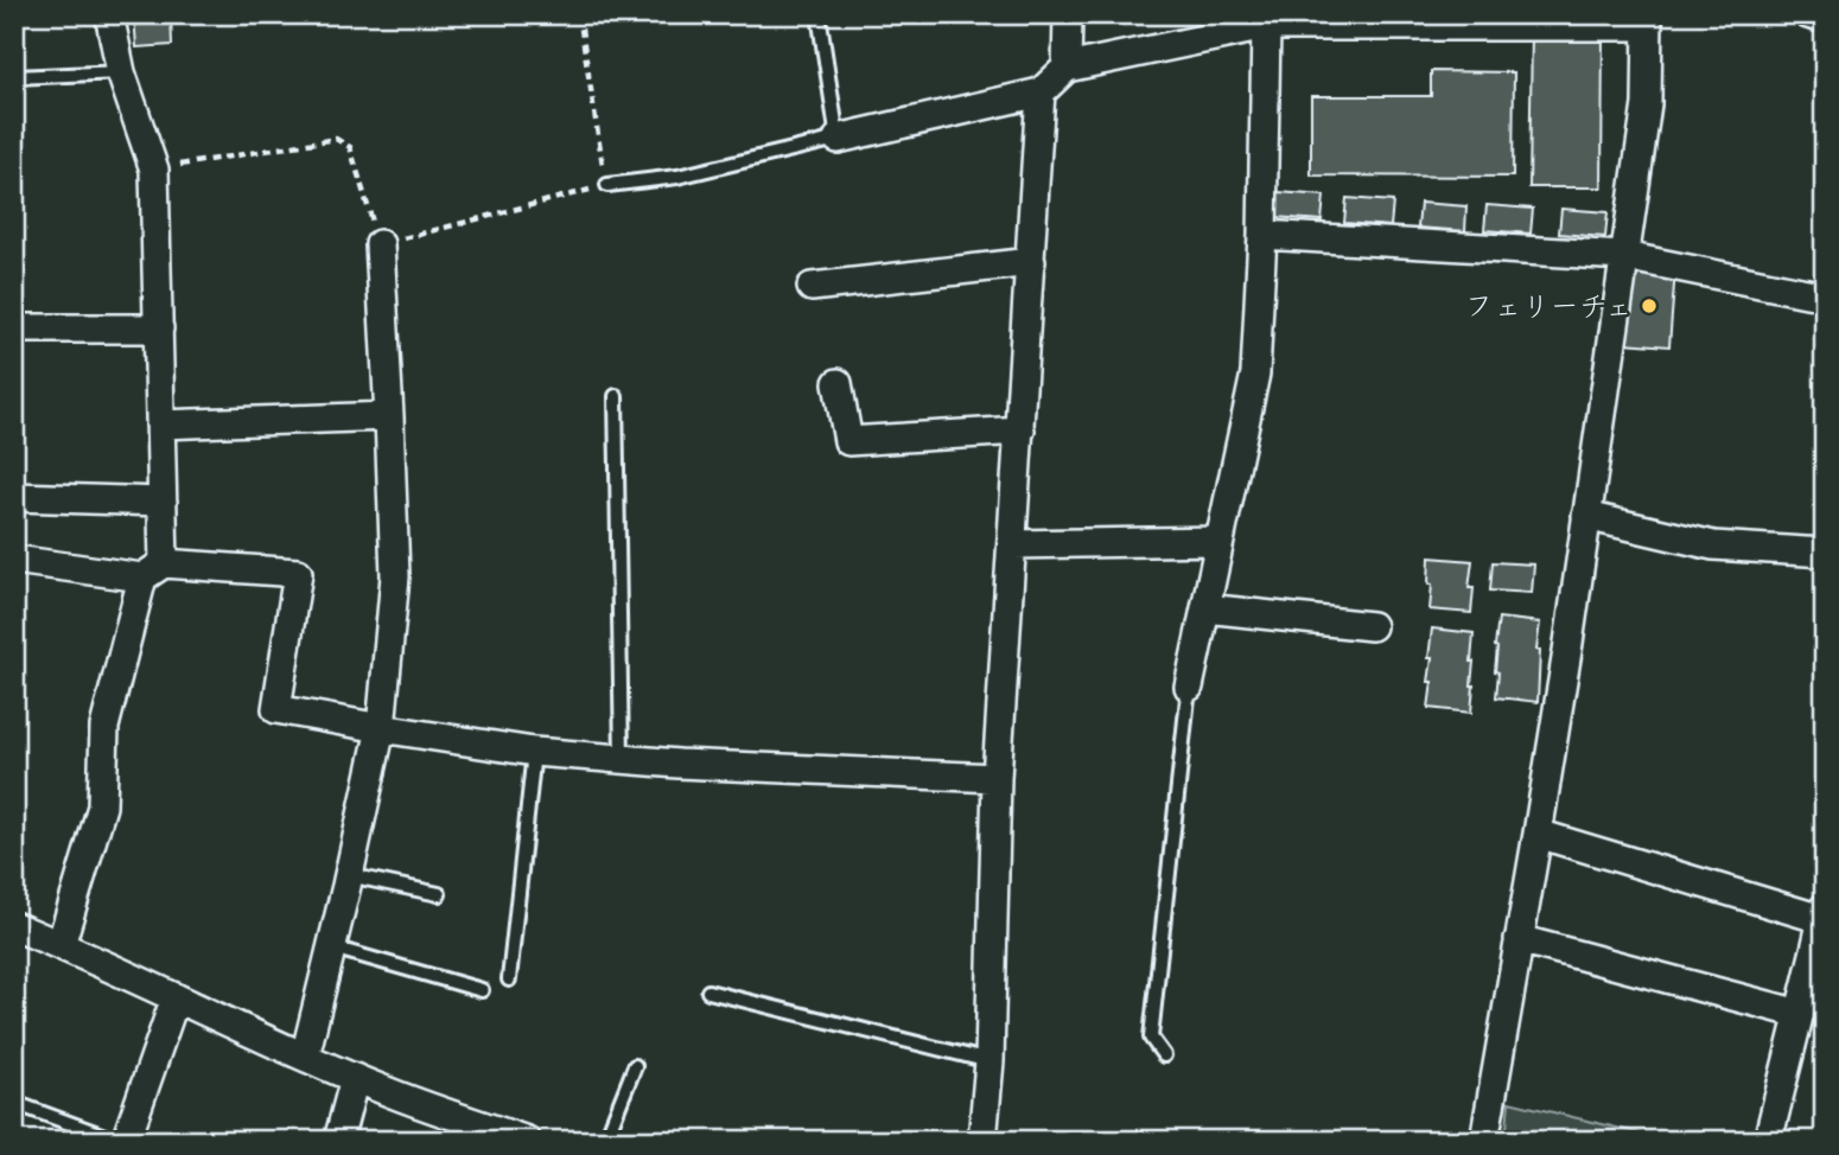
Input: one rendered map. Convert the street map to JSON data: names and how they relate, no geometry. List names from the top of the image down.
{
  "places": ["フェリーチェ"]
}
